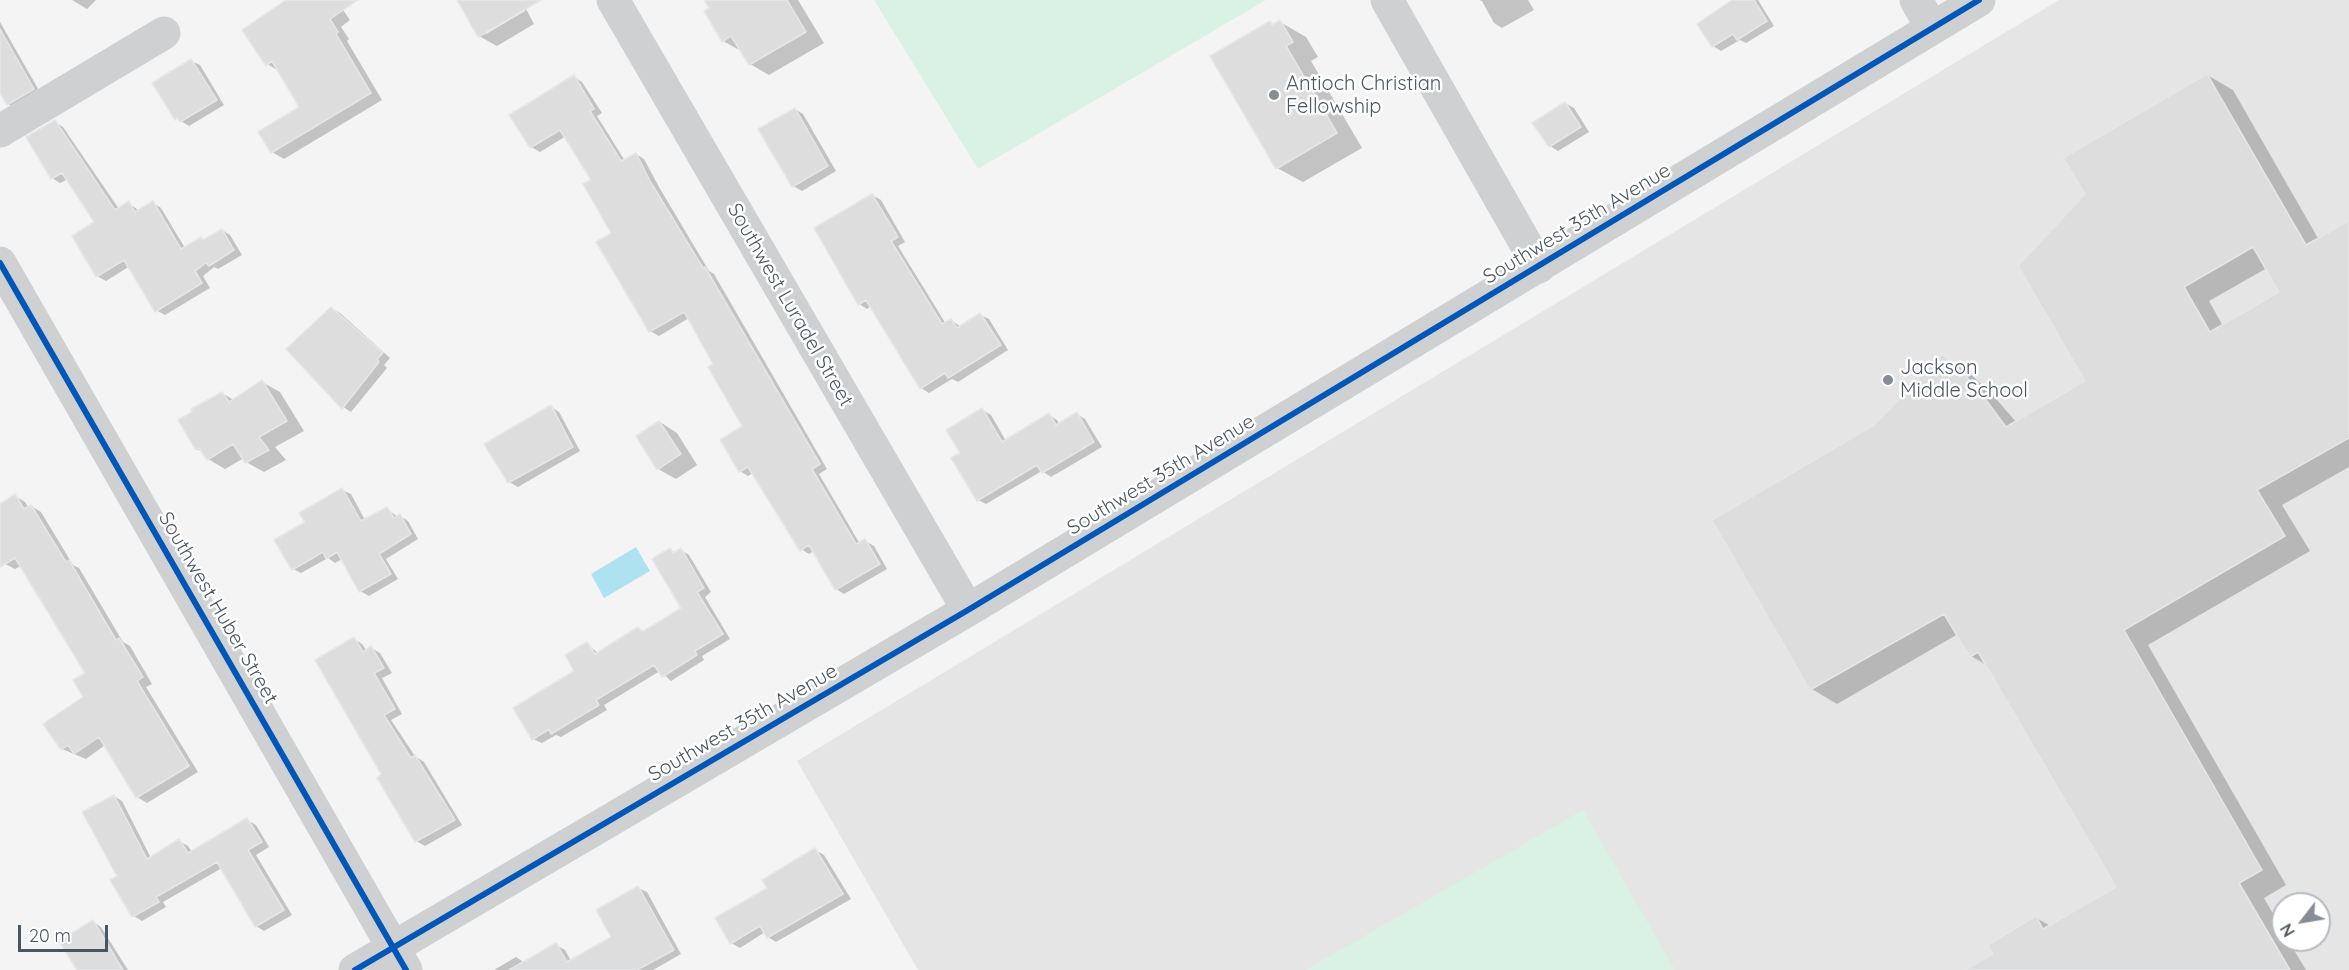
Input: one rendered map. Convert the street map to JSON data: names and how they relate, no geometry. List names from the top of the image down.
{
  "streets": {
    "street": ["Southwest 35th Avenue", "Southwest Luradel Street", "Southwest Huber Street"]
  },
  "crossings": [
    ["Southwest 35th Avenue", "Southwest Luradel Street"],
    ["Southwest 35th Avenue", "Southwest Huber Street"]
  ],
  "places": ["Antioch Christian Fellowship", "Jackson Middle School"],
  "scale_bar": "20 m",
  "north": "bottom left"
}
